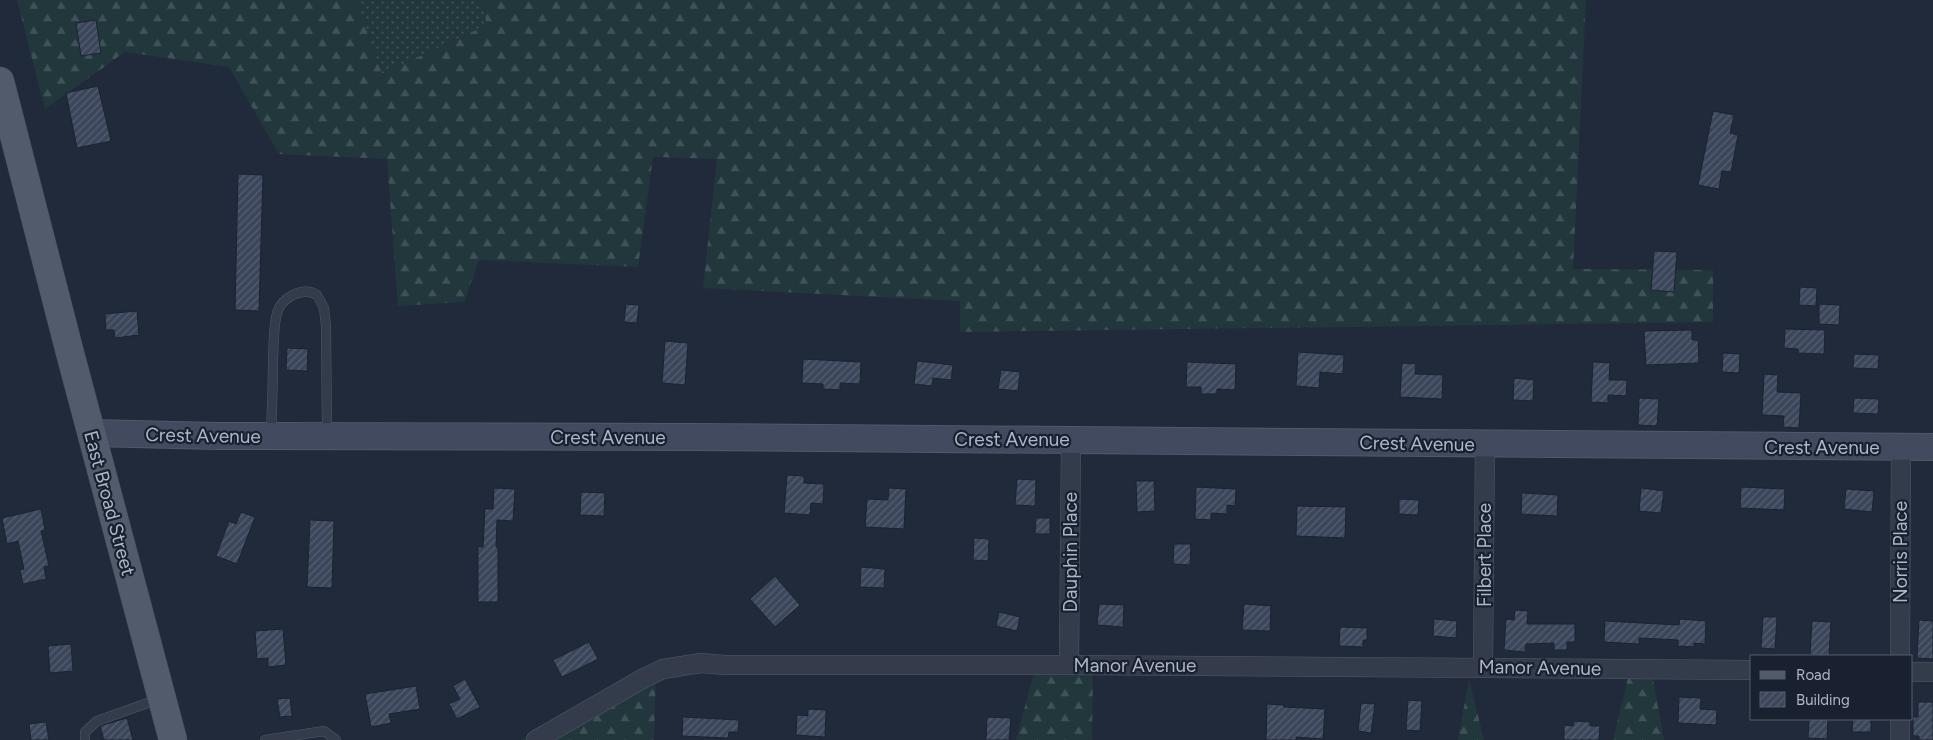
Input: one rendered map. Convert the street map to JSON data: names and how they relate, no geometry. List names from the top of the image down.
{
  "streets": {
    "main road": ["East Broad Street"],
    "street": [
      "Crest Avenue",
      "Dauphin Place",
      "Norris Place",
      "Filbert Place",
      "Manor Avenue"
    ]
  },
  "crossings": [
    ["Crest Avenue", "East Broad Street"],
    ["Crest Avenue", "Dauphin Place"],
    ["Crest Avenue", "Norris Place"],
    ["Crest Avenue", "Filbert Place"],
    ["Dauphin Place", "Manor Avenue"],
    ["Filbert Place", "Manor Avenue"]
  ],
  "legend": ["Road", "Building"]
}
